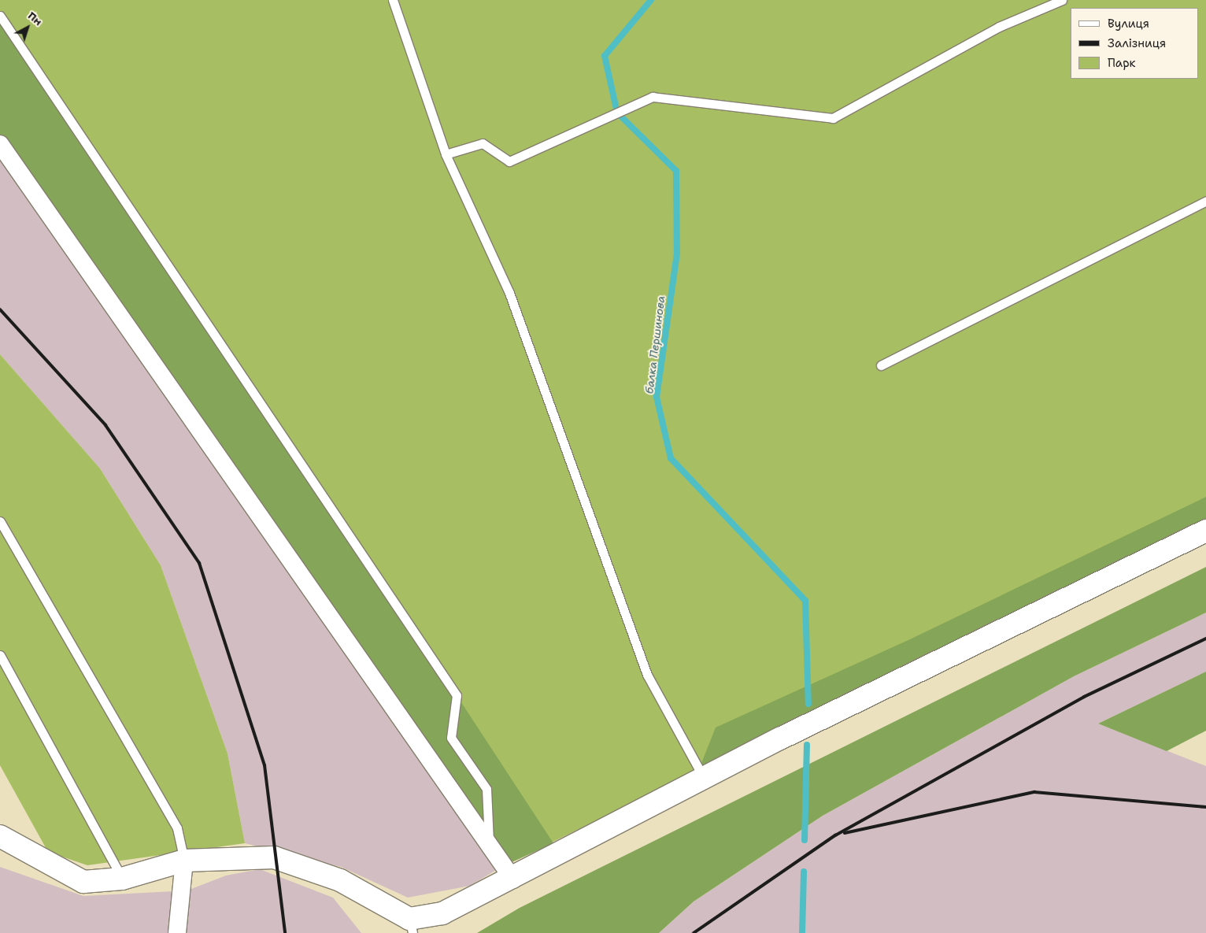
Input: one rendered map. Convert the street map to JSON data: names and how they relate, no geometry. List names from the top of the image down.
{
  "water": ["балка Першинова"],
  "legend": ["Вулиця", "Залізниця", "Парк"],
  "north": "top right"
}
